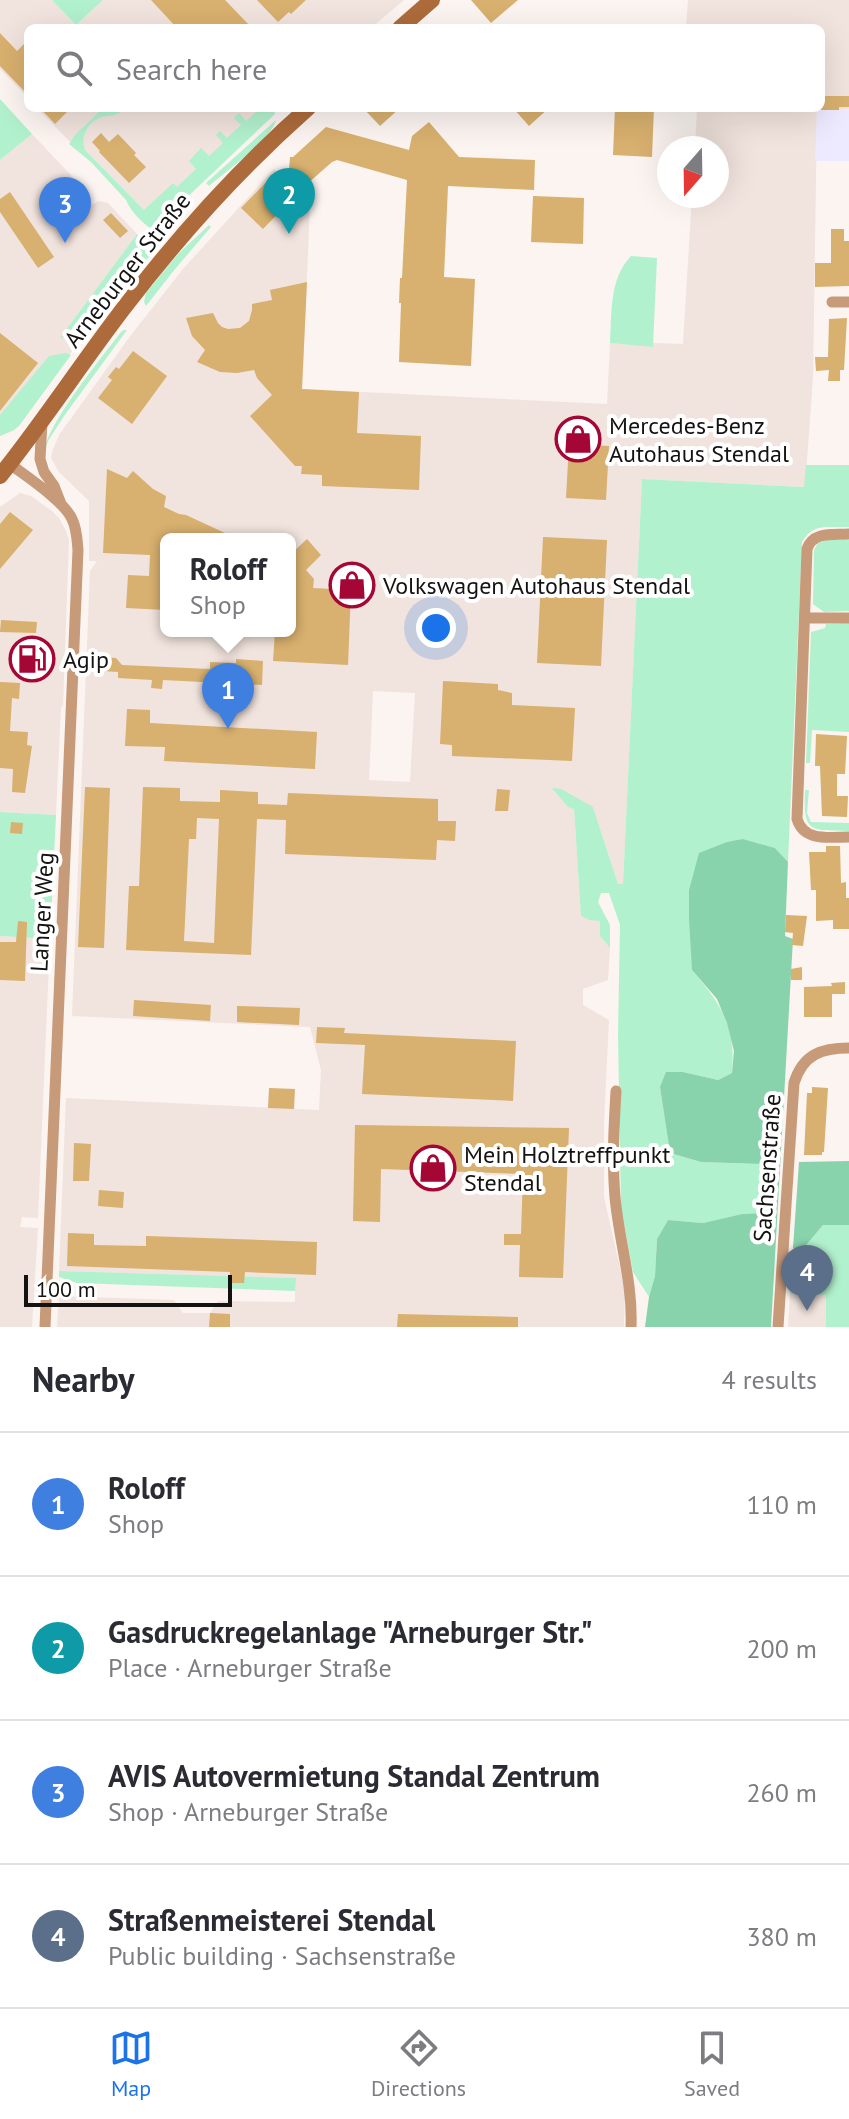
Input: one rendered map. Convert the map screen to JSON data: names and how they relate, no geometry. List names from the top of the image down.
{
  "streets": {
    "main road": ["Arneburger Straße"],
    "street": ["Langer Weg", "Sachsenstraße"]
  },
  "crossings": [
    ["Arneburger Straße", "Langer Weg"]
  ],
  "places": {
    "shop": ["Mercedes-Benz Autohaus Stendal", "Volkswagen Autohaus Stendal", "Mein Holztreffpunkt Stendal"],
    "fuel station": ["Agip"]
  },
  "scale_bar": "100 m",
  "north": "bottom",
  "page": {
    "search": "Search here",
    "pins": [
      "2",
      "3",
      "1",
      "4"
    ],
    "popup": ["Roloff", "Shop"],
    "scale": "100 m",
    "heading": ["Nearby", "4 results"],
    "list": [
      {
        "mark": "1",
        "name": "Roloff",
        "note": "Shop",
        "value": "110 m"
      },
      {
        "mark": "2",
        "name": "Gasdruckregelanlage \"Arneburger Str.\"",
        "note": "Place · Arneburger Straße",
        "value": "200 m"
      },
      {
        "mark": "3",
        "name": "AVIS Autovermietung Standal Zentrum",
        "note": "Shop · Arneburger Straße",
        "value": "260 m"
      },
      {
        "mark": "4",
        "name": "Straßenmeisterei Stendal",
        "note": "Public building · Sachsenstraße",
        "value": "380 m"
      }
    ],
    "nav": ["Map", "Directions", "Saved"]
  }
}
